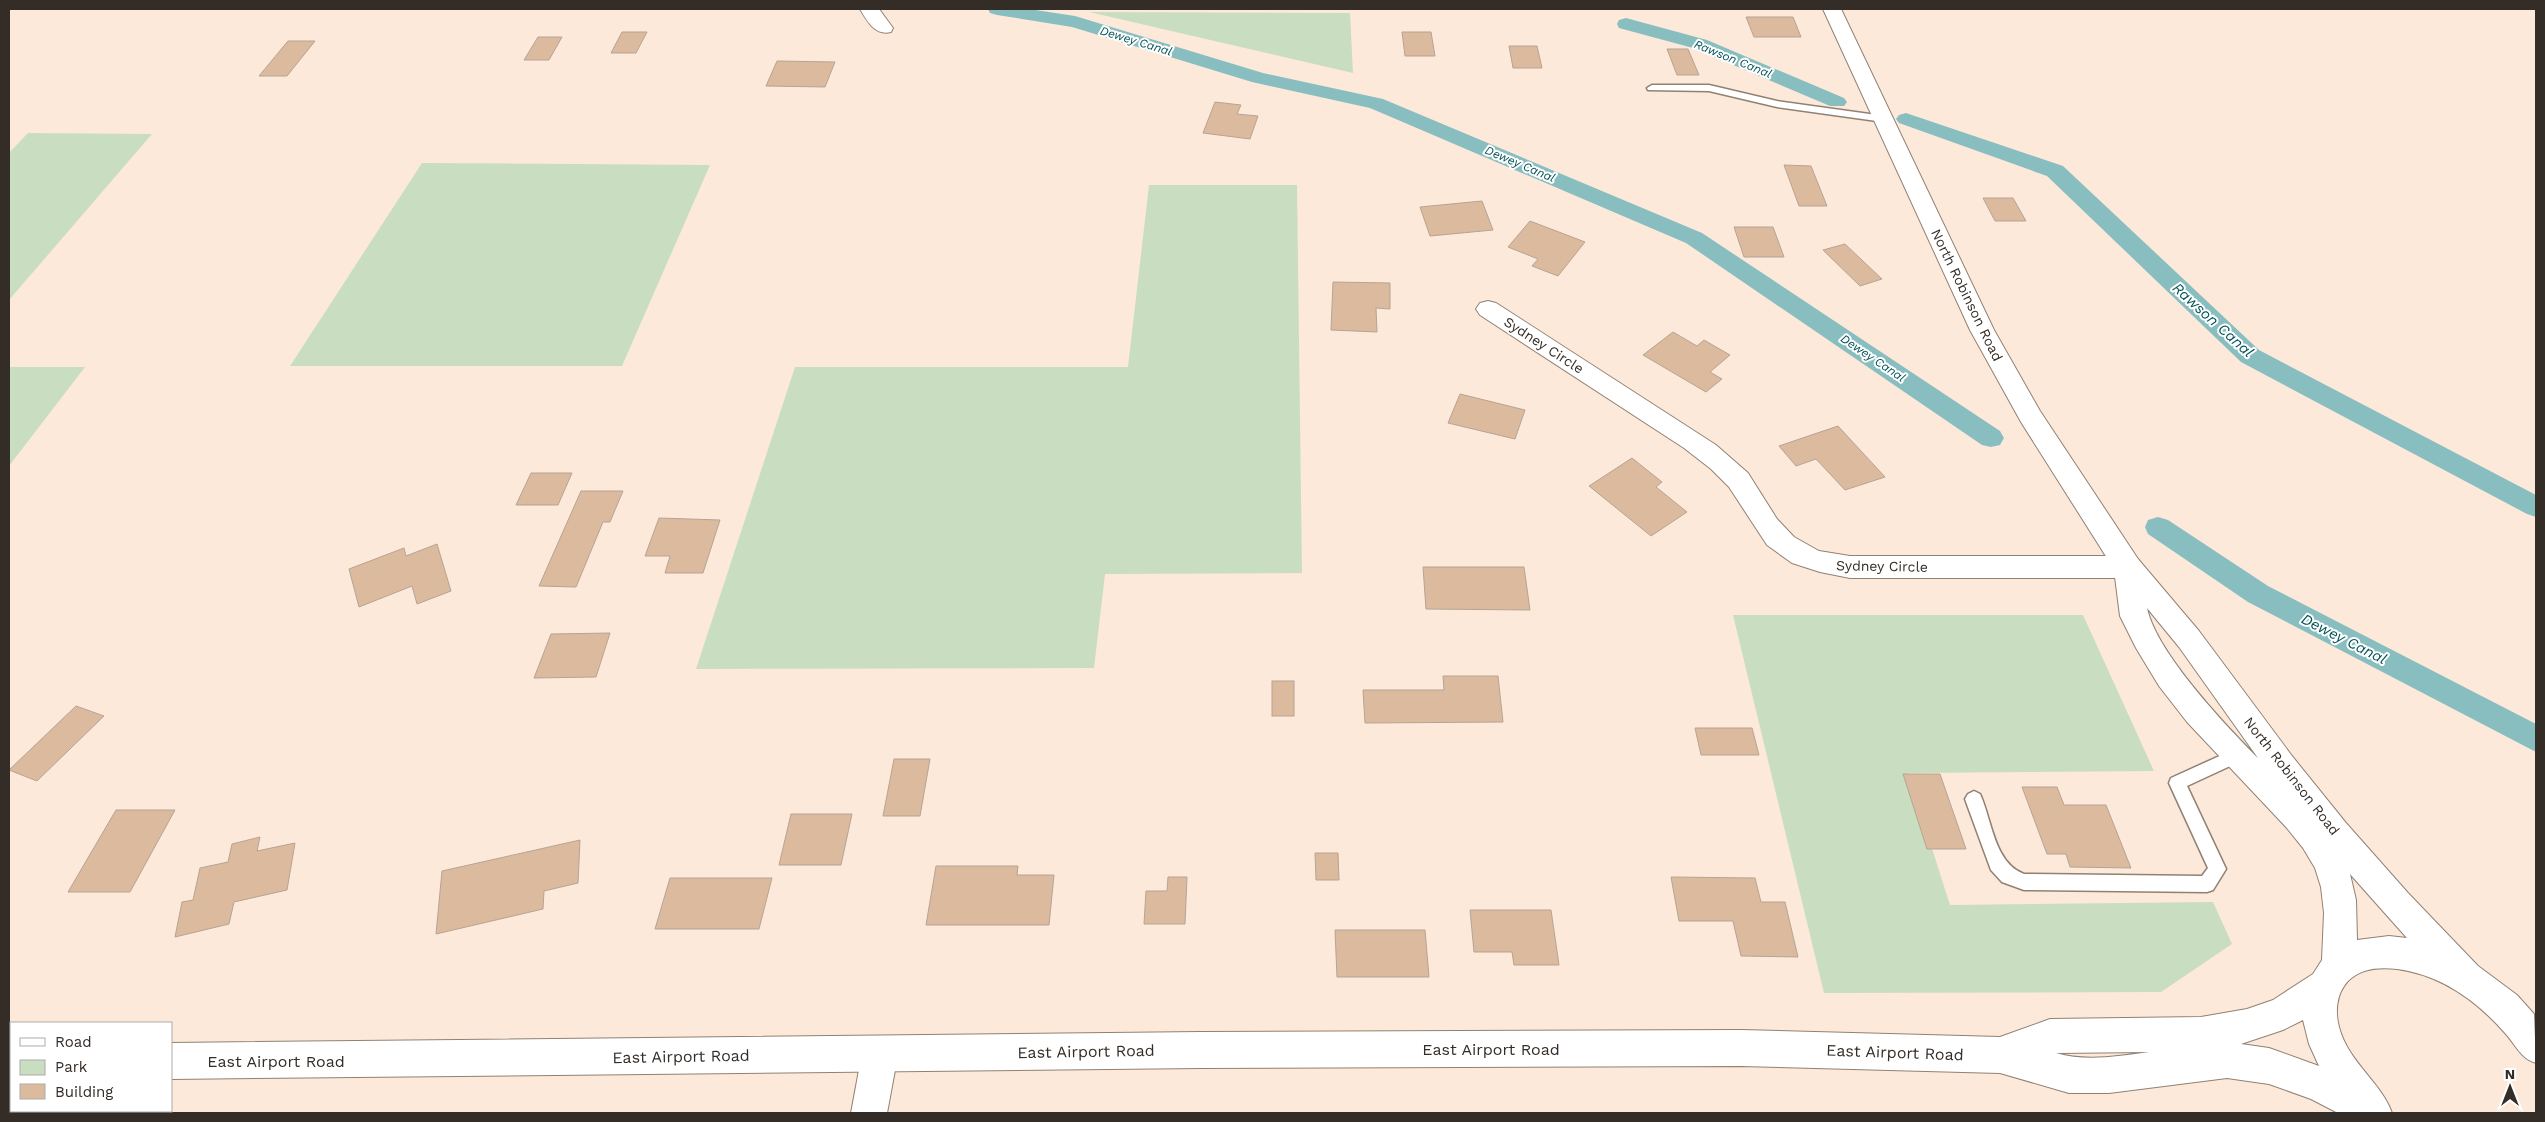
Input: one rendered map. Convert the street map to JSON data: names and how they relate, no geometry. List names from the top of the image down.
{
  "streets": {
    "street": ["North Robinson Road", "Sydney Circle", "East Airport Road"]
  },
  "crossings": [
    ["North Robinson Road", "Sydney Circle"],
    ["North Robinson Road", "East Airport Road"]
  ],
  "water": ["Dewey Canal", "Rawson Canal"],
  "legend": ["Road", "Park", "Building"],
  "north": "top"
}
